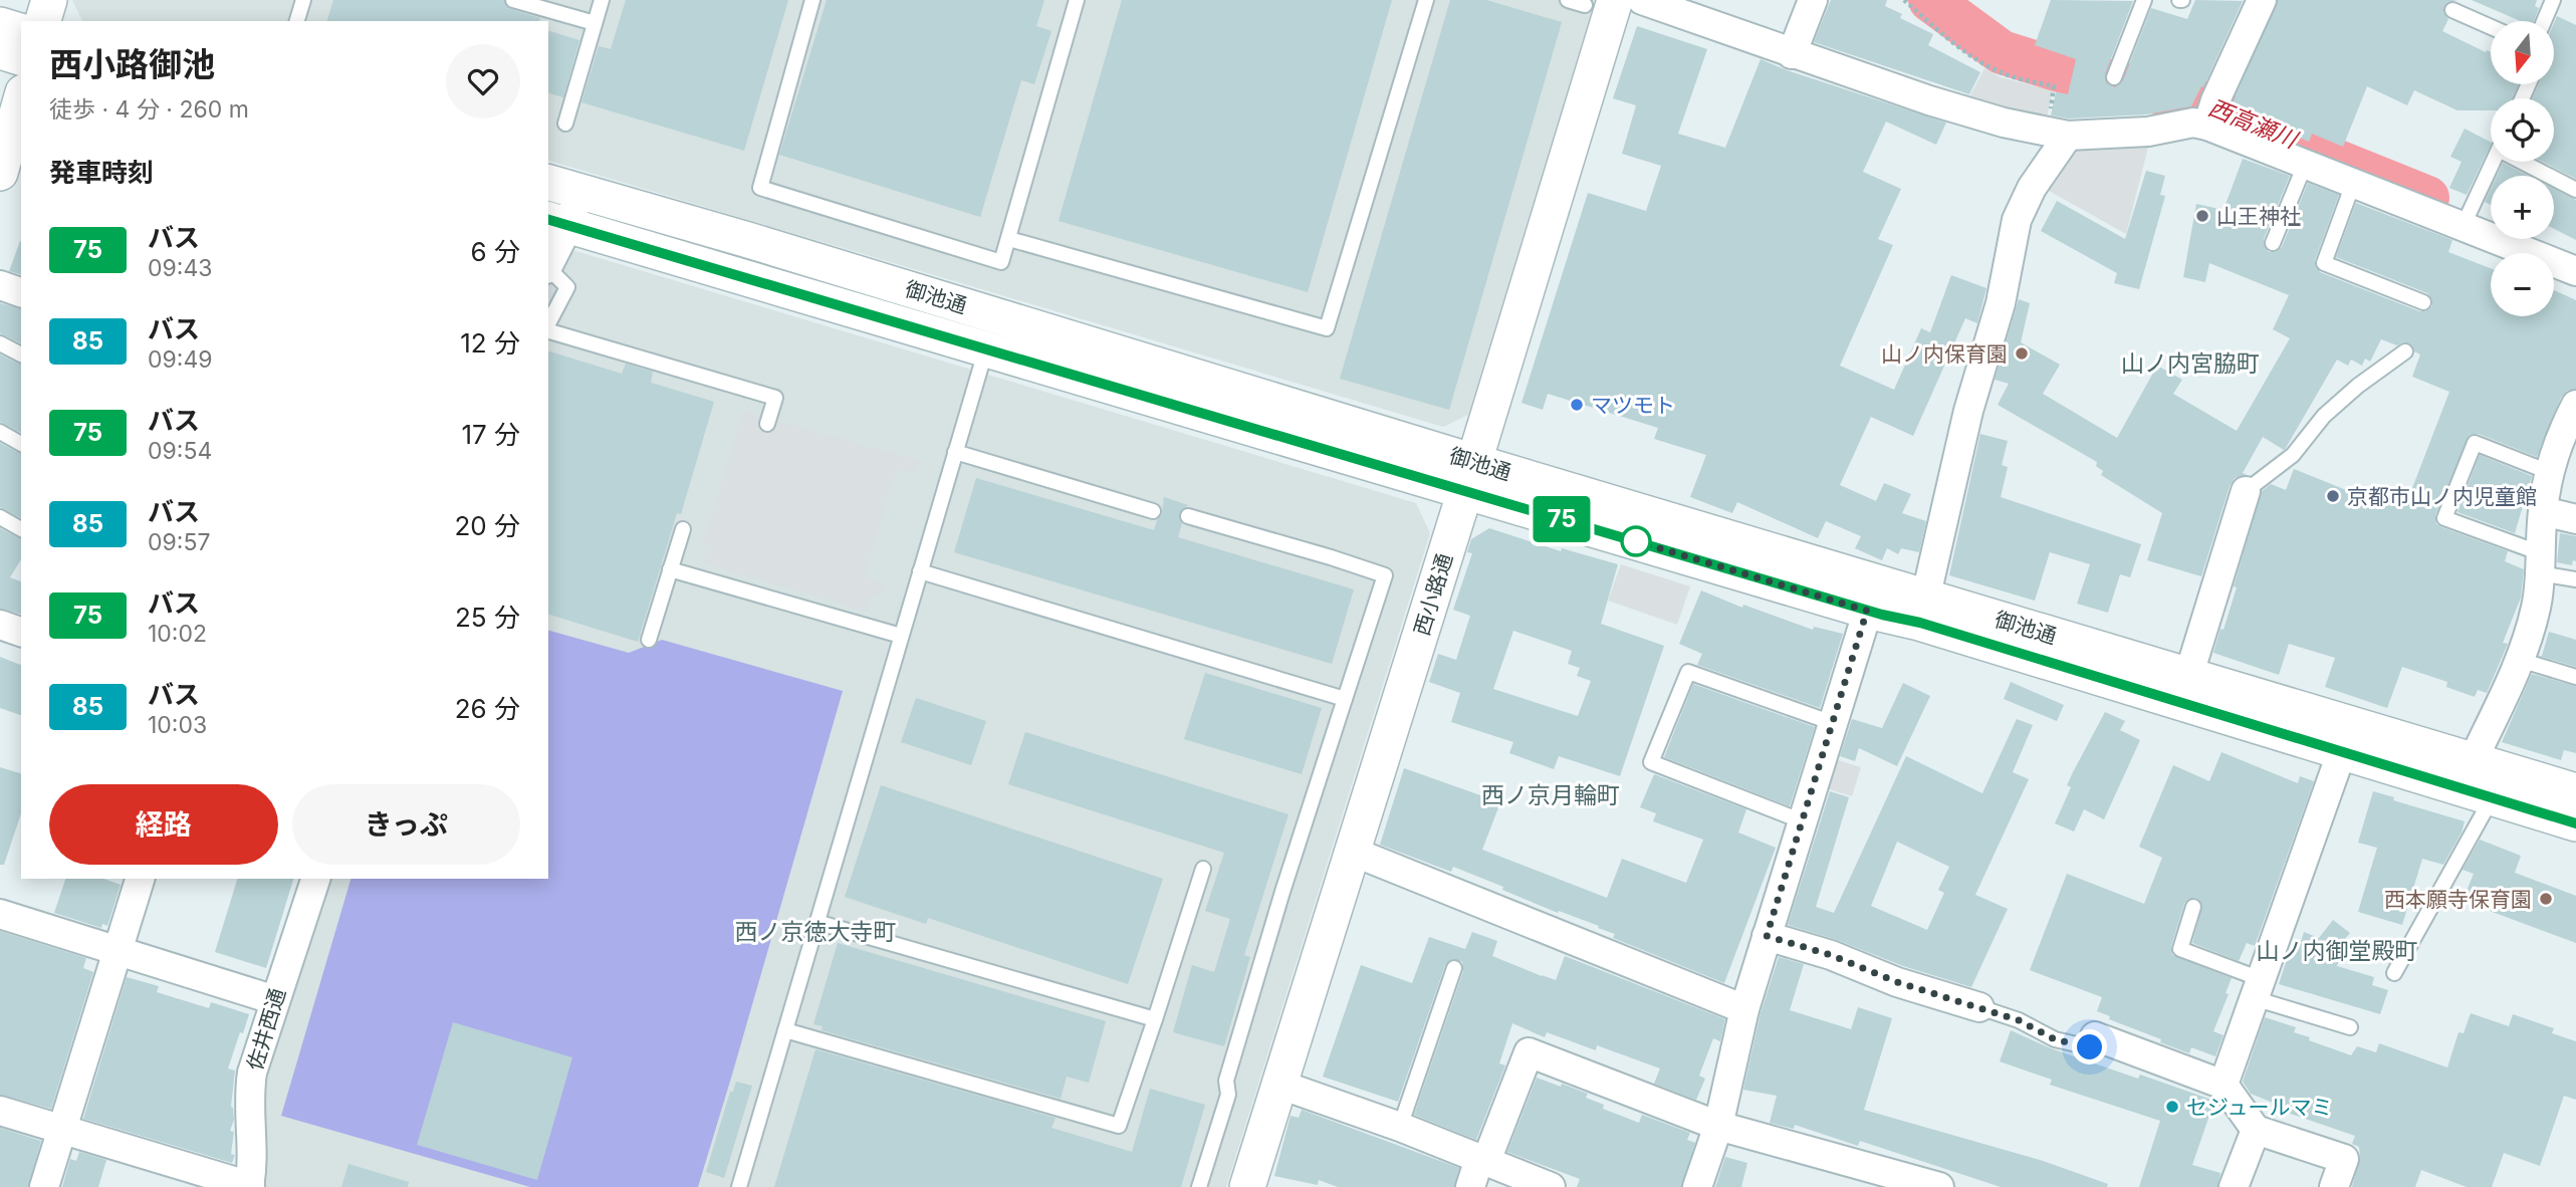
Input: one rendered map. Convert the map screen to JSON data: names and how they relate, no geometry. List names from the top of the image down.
{
  "streets": {
    "street": ["御池通", "西小路通", "佐井西通"]
  },
  "crossings": [
    ["御池通", "西小路通"]
  ],
  "districts": [
    "山ノ内宮脇町",
    "西ノ京月輪町",
    "西ノ京徳大寺町",
    "山ノ内御堂殿町"
  ],
  "water": ["西高瀬川"],
  "places": [
    "山王神社",
    "山ノ内保育園",
    "マツモト",
    "京都市山ノ内児童館",
    "西本願寺保育園",
    "セジュールマミ"
  ],
  "lines": ["bus line 75"],
  "north": "bottom",
  "page": {
    "on_map": "75",
    "map_buttons": ["+", "−"],
    "heading": [
      ["西小路御池", "徒歩 · 4 分 · 260 m"],
      "発車時刻"
    ],
    "list": [
      {
        "mark": "75",
        "name": "バス",
        "note": "09:43",
        "value": "6 分"
      },
      {
        "mark": "85",
        "name": "バス",
        "note": "09:49",
        "value": "12 分"
      },
      {
        "mark": "75",
        "name": "バス",
        "note": "09:54",
        "value": "17 分"
      },
      {
        "mark": "85",
        "name": "バス",
        "note": "09:57",
        "value": "20 分"
      },
      {
        "mark": "75",
        "name": "バス",
        "note": "10:02",
        "value": "25 分"
      },
      {
        "mark": "85",
        "name": "バス",
        "note": "10:03",
        "value": "26 分"
      }
    ],
    "buttons": ["経路", "きっぷ"]
  }
}
